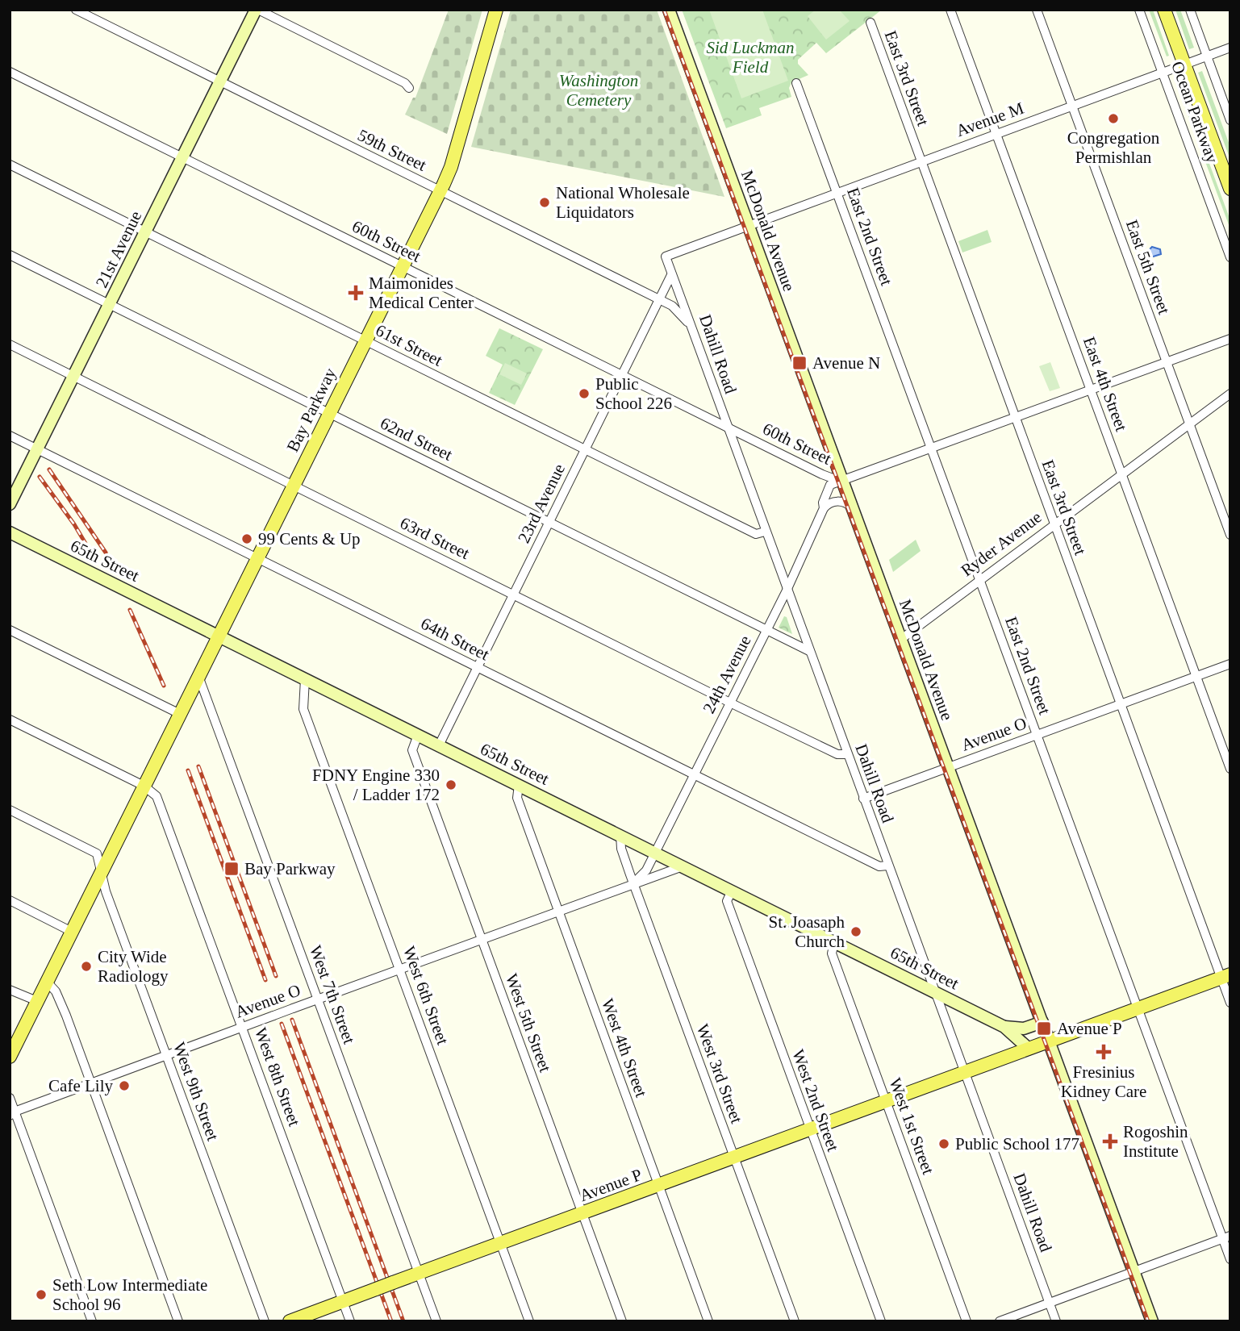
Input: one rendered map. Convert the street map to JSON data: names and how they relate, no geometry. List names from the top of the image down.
{
  "streets": {
    "main road": [
      "Ocean Parkway",
      "McDonald Avenue",
      "21st Avenue",
      "Bay Parkway",
      "65th Street",
      "Avenue P"
    ],
    "street": [
      "East 3rd Street",
      "Avenue M",
      "59th Street",
      "East 2nd Street",
      "60th Street",
      "East 5th Street",
      "61st Street",
      "Dahill Road",
      "East 4th Street",
      "62nd Street",
      "23rd Avenue",
      "63rd Street",
      "Ryder Avenue",
      "64th Street",
      "24th Avenue",
      "Avenue O",
      "West 7th Street",
      "West 6th Street",
      "West 5th Street",
      "West 4th Street",
      "West 3rd Street",
      "West 8th Street",
      "West 9th Street",
      "West 2nd Street",
      "West 1st Street"
    ]
  },
  "crossings": [
    ["East 3rd Street", "Avenue M"],
    ["East 3rd Street", "Ryder Avenue"],
    ["East 3rd Street", "Avenue O"],
    ["East 3rd Street", "Avenue P"],
    ["Ocean Parkway", "Avenue M"],
    ["Avenue M", "McDonald Avenue"],
    ["Avenue M", "East 2nd Street"],
    ["Avenue M", "East 5th Street"],
    ["Avenue M", "Dahill Road"],
    ["Avenue M", "East 4th Street"],
    ["59th Street", "21st Avenue"],
    ["59th Street", "Dahill Road"],
    ["59th Street", "Bay Parkway"],
    ["59th Street", "23rd Avenue"],
    ["McDonald Avenue", "60th Street"],
    ["McDonald Avenue", "Ryder Avenue"],
    ["McDonald Avenue", "65th Street"],
    ["McDonald Avenue", "24th Avenue"],
    ["McDonald Avenue", "Avenue O"],
    ["McDonald Avenue", "Avenue P"],
    ["East 2nd Street", "Ryder Avenue"],
    ["East 2nd Street", "Avenue O"],
    ["East 2nd Street", "Avenue P"],
    ["60th Street", "21st Avenue"],
    ["60th Street", "Dahill Road"],
    ["60th Street", "Bay Parkway"],
    ["60th Street", "23rd Avenue"],
    ["60th Street", "24th Avenue"],
    ["21st Avenue", "61st Street"],
    ["21st Avenue", "62nd Street"],
    ["21st Avenue", "63rd Street"],
    ["21st Avenue", "64th Street"],
    ["East 5th Street", "Ryder Avenue"],
    ["61st Street", "Dahill Road"],
    ["61st Street", "Bay Parkway"],
    ["61st Street", "23rd Avenue"],
    ["Dahill Road", "62nd Street"],
    ["Dahill Road", "23rd Avenue"],
    ["Dahill Road", "63rd Street"],
    ["Dahill Road", "65th Street"],
    ["Dahill Road", "64th Street"],
    ["Dahill Road", "24th Avenue"],
    ["Dahill Road", "Avenue O"],
    ["Dahill Road", "Avenue P"],
    ["East 4th Street", "Ryder Avenue"],
    ["East 4th Street", "Avenue O"],
    ["Bay Parkway", "62nd Street"],
    ["Bay Parkway", "63rd Street"],
    ["Bay Parkway", "65th Street"],
    ["Bay Parkway", "64th Street"],
    ["Bay Parkway", "West 7th Street"],
    ["Bay Parkway", "West 8th Street"],
    ["Bay Parkway", "West 9th Street"],
    ["62nd Street", "23rd Avenue"],
    ["62nd Street", "24th Avenue"],
    ["23rd Avenue", "63rd Street"],
    ["23rd Avenue", "65th Street"],
    ["23rd Avenue", "64th Street"],
    ["63rd Street", "24th Avenue"],
    ["65th Street", "24th Avenue"],
    ["65th Street", "Avenue O"],
    ["65th Street", "West 6th Street"],
    ["65th Street", "West 5th Street"],
    ["65th Street", "West 4th Street"],
    ["65th Street", "West 3rd Street"],
    ["65th Street", "West 2nd Street"],
    ["65th Street", "West 1st Street"],
    ["65th Street", "Avenue P"],
    ["64th Street", "24th Avenue"],
    ["Avenue O", "West 7th Street"],
    ["Avenue O", "West 6th Street"],
    ["Avenue O", "West 5th Street"],
    ["Avenue O", "West 4th Street"],
    ["Avenue O", "West 3rd Street"],
    ["Avenue O", "West 8th Street"],
    ["Avenue O", "West 9th Street"],
    ["West 7th Street", "Avenue P"],
    ["West 6th Street", "Avenue P"],
    ["West 5th Street", "Avenue P"],
    ["West 4th Street", "Avenue P"],
    ["West 3rd Street", "Avenue P"],
    ["West 8th Street", "Avenue P"],
    ["West 2nd Street", "Avenue P"],
    ["West 1st Street", "Avenue P"]
  ],
  "parks": ["Sid Luckman Field", "Washington Cemetery"],
  "places": {
    "other": [
      "Congregation Permishlan",
      "National Wholesale Liquidators",
      "Public School 226",
      "99 Cents & Up",
      "FDNY Engine 330 / Ladder 172",
      "St. Joasaph Church",
      "City Wide Radiology",
      "Cafe Lily",
      "Public School 177",
      "Seth Low Intermediate School 96"
    ],
    "health": ["Maimonides Medical Center", "Fresinius Kidney Care", "Rogoshin Institute"],
    "transit": ["Avenue N", "Bay Parkway", "Avenue P"]
  }
}
